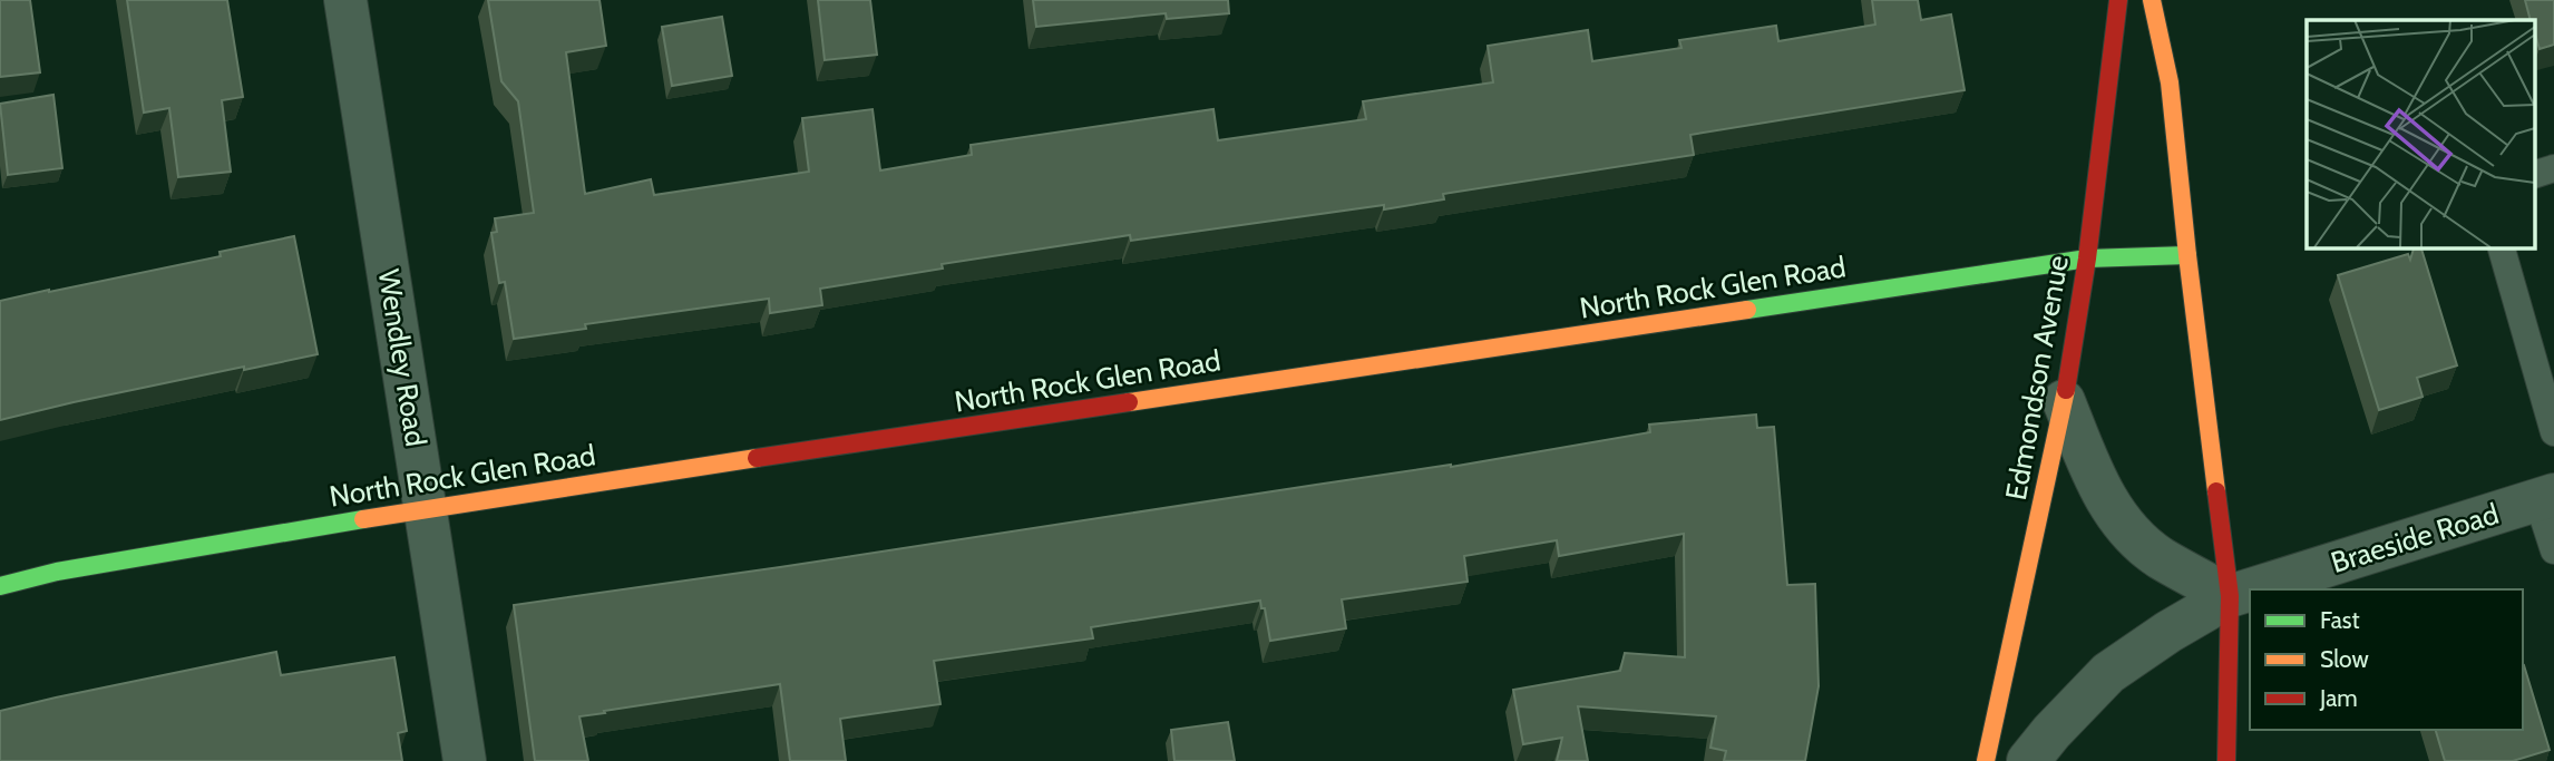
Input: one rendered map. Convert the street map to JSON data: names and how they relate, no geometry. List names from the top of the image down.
{
  "streets": {
    "street": [
      "North Rock Glen Road",
      "Wendley Road",
      "Edmondson Avenue",
      "Braeside Road"
    ]
  },
  "crossings": [
    ["North Rock Glen Road", "Wendley Road"],
    ["North Rock Glen Road", "Edmondson Avenue"]
  ],
  "legend": ["Fast", "Slow", "Jam"]
}
